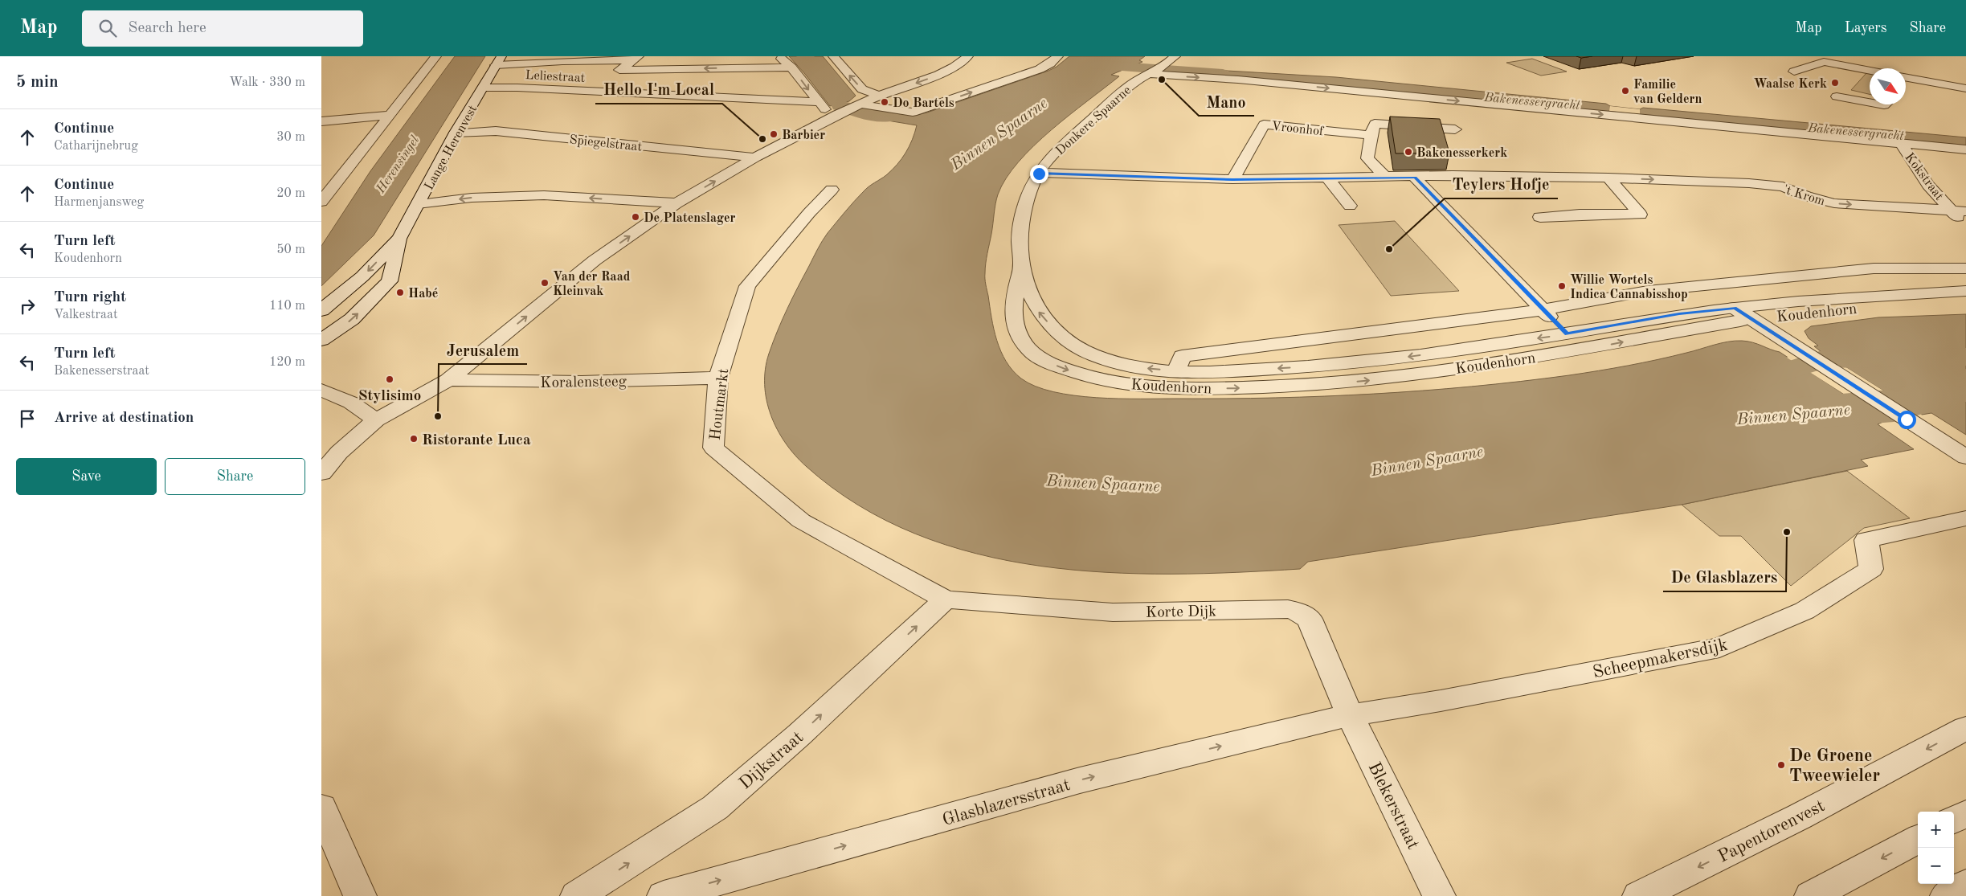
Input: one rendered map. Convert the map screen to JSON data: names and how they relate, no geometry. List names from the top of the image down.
{
  "streets": {
    "street": [
      "Leliestraat",
      "Donkere Spaarne",
      "Vroonhof",
      "Spiegelstraat",
      "Lange Herenvest",
      "Kokstraat",
      "'t Krom",
      "Koudenhorn",
      "Koralensteeg",
      "Houtmarkt",
      "Korte Dijk",
      "Scheepmakersdijk",
      "Dijkstraat",
      "Glasblazersstraat",
      "Blekerstraat",
      "Papentorenvest"
    ]
  },
  "crossings": [
    ["Leliestraat", "Lange Herenvest"],
    ["Donkere Spaarne", "'t Krom"],
    ["Donkere Spaarne", "Koudenhorn"],
    ["Vroonhof", "'t Krom"],
    ["Spiegelstraat", "Lange Herenvest"],
    ["Kokstraat", "'t Krom"],
    ["Koralensteeg", "Houtmarkt"],
    ["Houtmarkt", "Korte Dijk"],
    ["Houtmarkt", "Dijkstraat"],
    ["Korte Dijk", "Scheepmakersdijk"],
    ["Korte Dijk", "Dijkstraat"],
    ["Korte Dijk", "Glasblazersstraat"],
    ["Korte Dijk", "Blekerstraat"],
    ["Scheepmakersdijk", "Glasblazersstraat"],
    ["Scheepmakersdijk", "Blekerstraat"],
    ["Glasblazersstraat", "Blekerstraat"]
  ],
  "one_way": ["Dijkstraat", "Glasblazersstraat"],
  "water": ["Bakenessergracht", "Binnen Spaarne", "Herensingel"],
  "places": [
    "Mano",
    "Waalse Kerk",
    "Familie van Geldern",
    "Do Bartels",
    "Barbier",
    "Hello I'm Local",
    "Bakenesserkerk",
    "De Platenslager",
    "Teylers Hofje",
    "Van der Raad Kleinvak",
    "Willie Wortels Indica Cannabisshop",
    "Habé",
    "Stylisimo",
    "Jerusalem",
    "Ristorante Luca",
    "De Glasblazers",
    "De Groene Tweewieler"
  ],
  "north": "bottom right",
  "page": {
    "header": "Map",
    "search": "Search here",
    "nav": ["Map", "Layers", "Share"],
    "heading": ["5 min", "Walk · 330 m"],
    "list": [
      ["Continue", "Catharijnebrug", "30 m"],
      ["Continue", "Harmenjansweg", "20 m"],
      ["Turn left", "Koudenhorn", "50 m"],
      ["Turn right", "Valkestraat", "110 m"],
      ["Turn left", "Bakenesserstraat", "120 m"],
      "Arrive at destination"
    ],
    "buttons": ["Save", "Share"],
    "map_buttons": ["+", "−"]
  }
}
